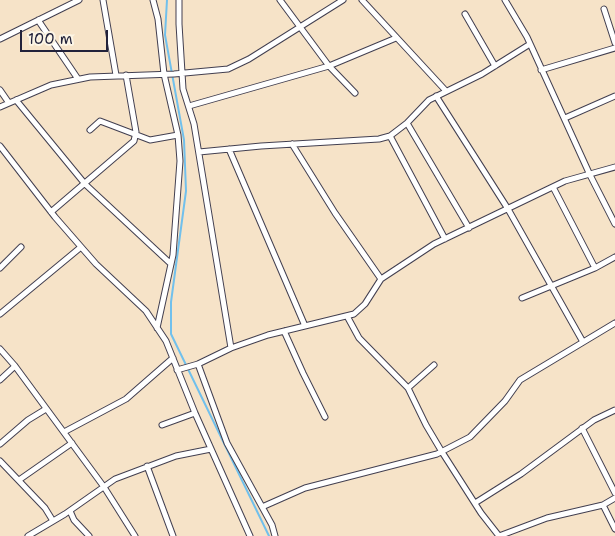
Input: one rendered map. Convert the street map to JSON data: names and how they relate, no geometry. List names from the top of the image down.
{
  "scale_bar": "100 m"
}
